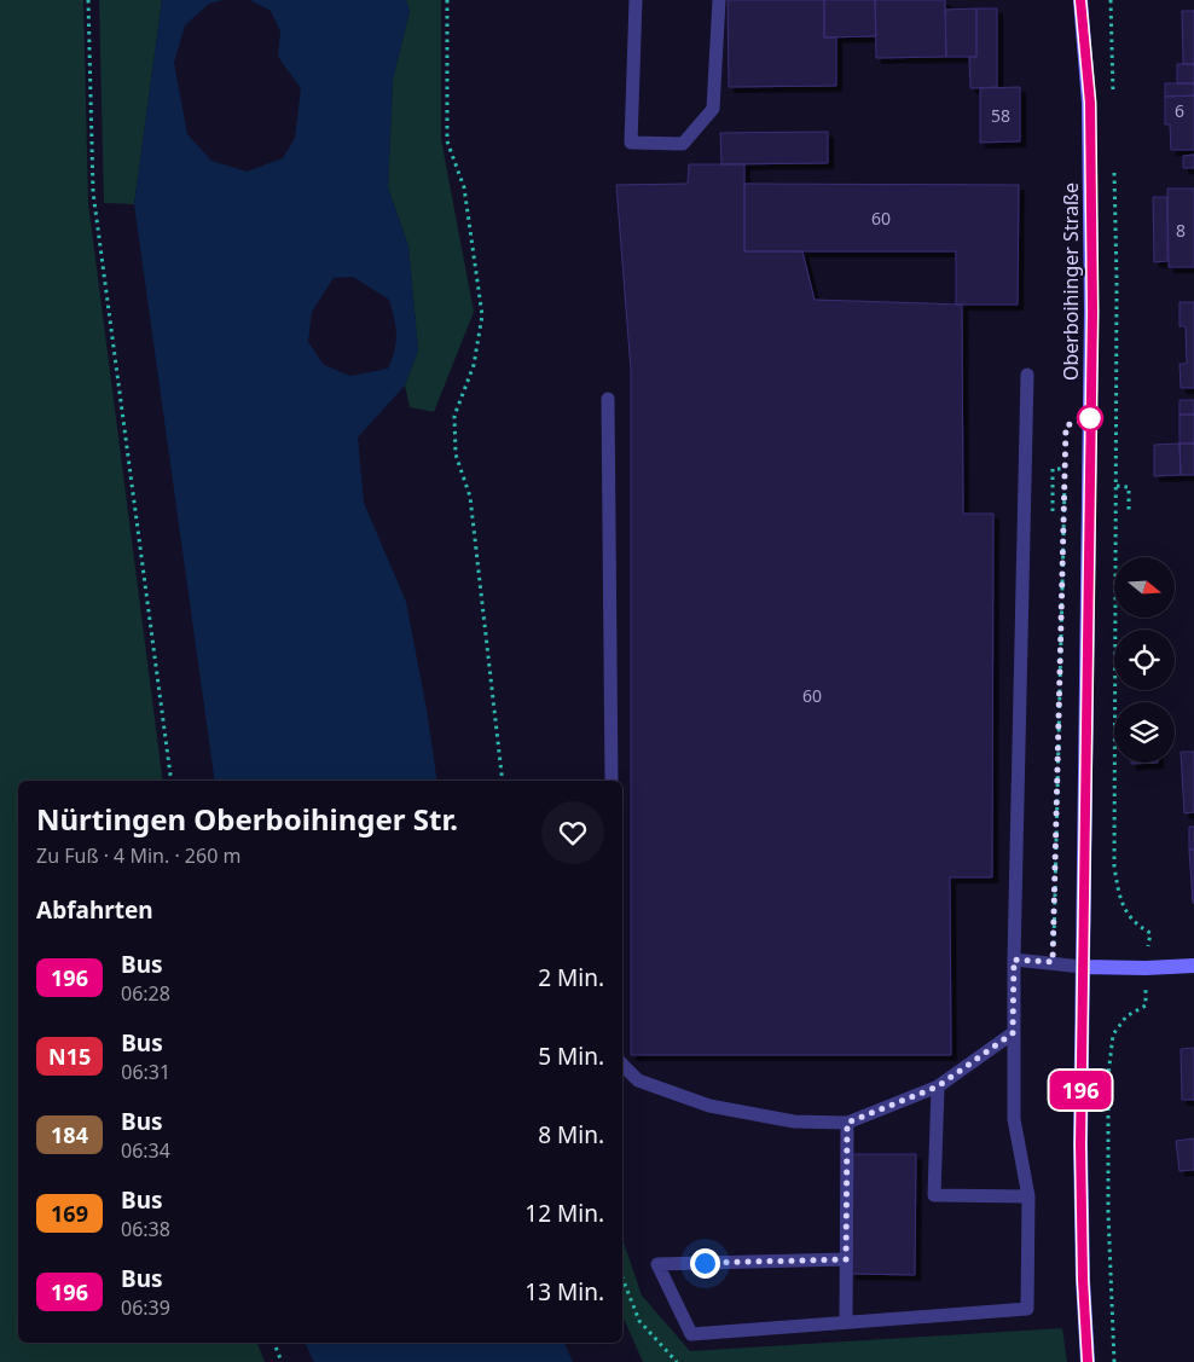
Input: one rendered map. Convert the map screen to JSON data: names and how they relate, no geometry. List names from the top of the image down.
{
  "streets": {
    "main road": ["Oberboihinger Straße"]
  },
  "lines": ["bus line 196"],
  "house_numbers": [
    "6",
    "58",
    "60",
    "8",
    "60"
  ],
  "north": "right",
  "page": {
    "on_map": "196",
    "heading": [
      ["Nürtingen Oberboihinger Str.", "Zu Fuß · 4 Min. · 260 m"],
      "Abfahrten"
    ],
    "list": [
      {
        "mark": "196",
        "name": "Bus",
        "note": "06:28",
        "value": "2 Min."
      },
      {
        "mark": "N15",
        "name": "Bus",
        "note": "06:31",
        "value": "5 Min."
      },
      {
        "mark": "184",
        "name": "Bus",
        "note": "06:34",
        "value": "8 Min."
      },
      {
        "mark": "169",
        "name": "Bus",
        "note": "06:38",
        "value": "12 Min."
      },
      {
        "mark": "196",
        "name": "Bus",
        "note": "06:39",
        "value": "13 Min."
      }
    ]
  }
}
